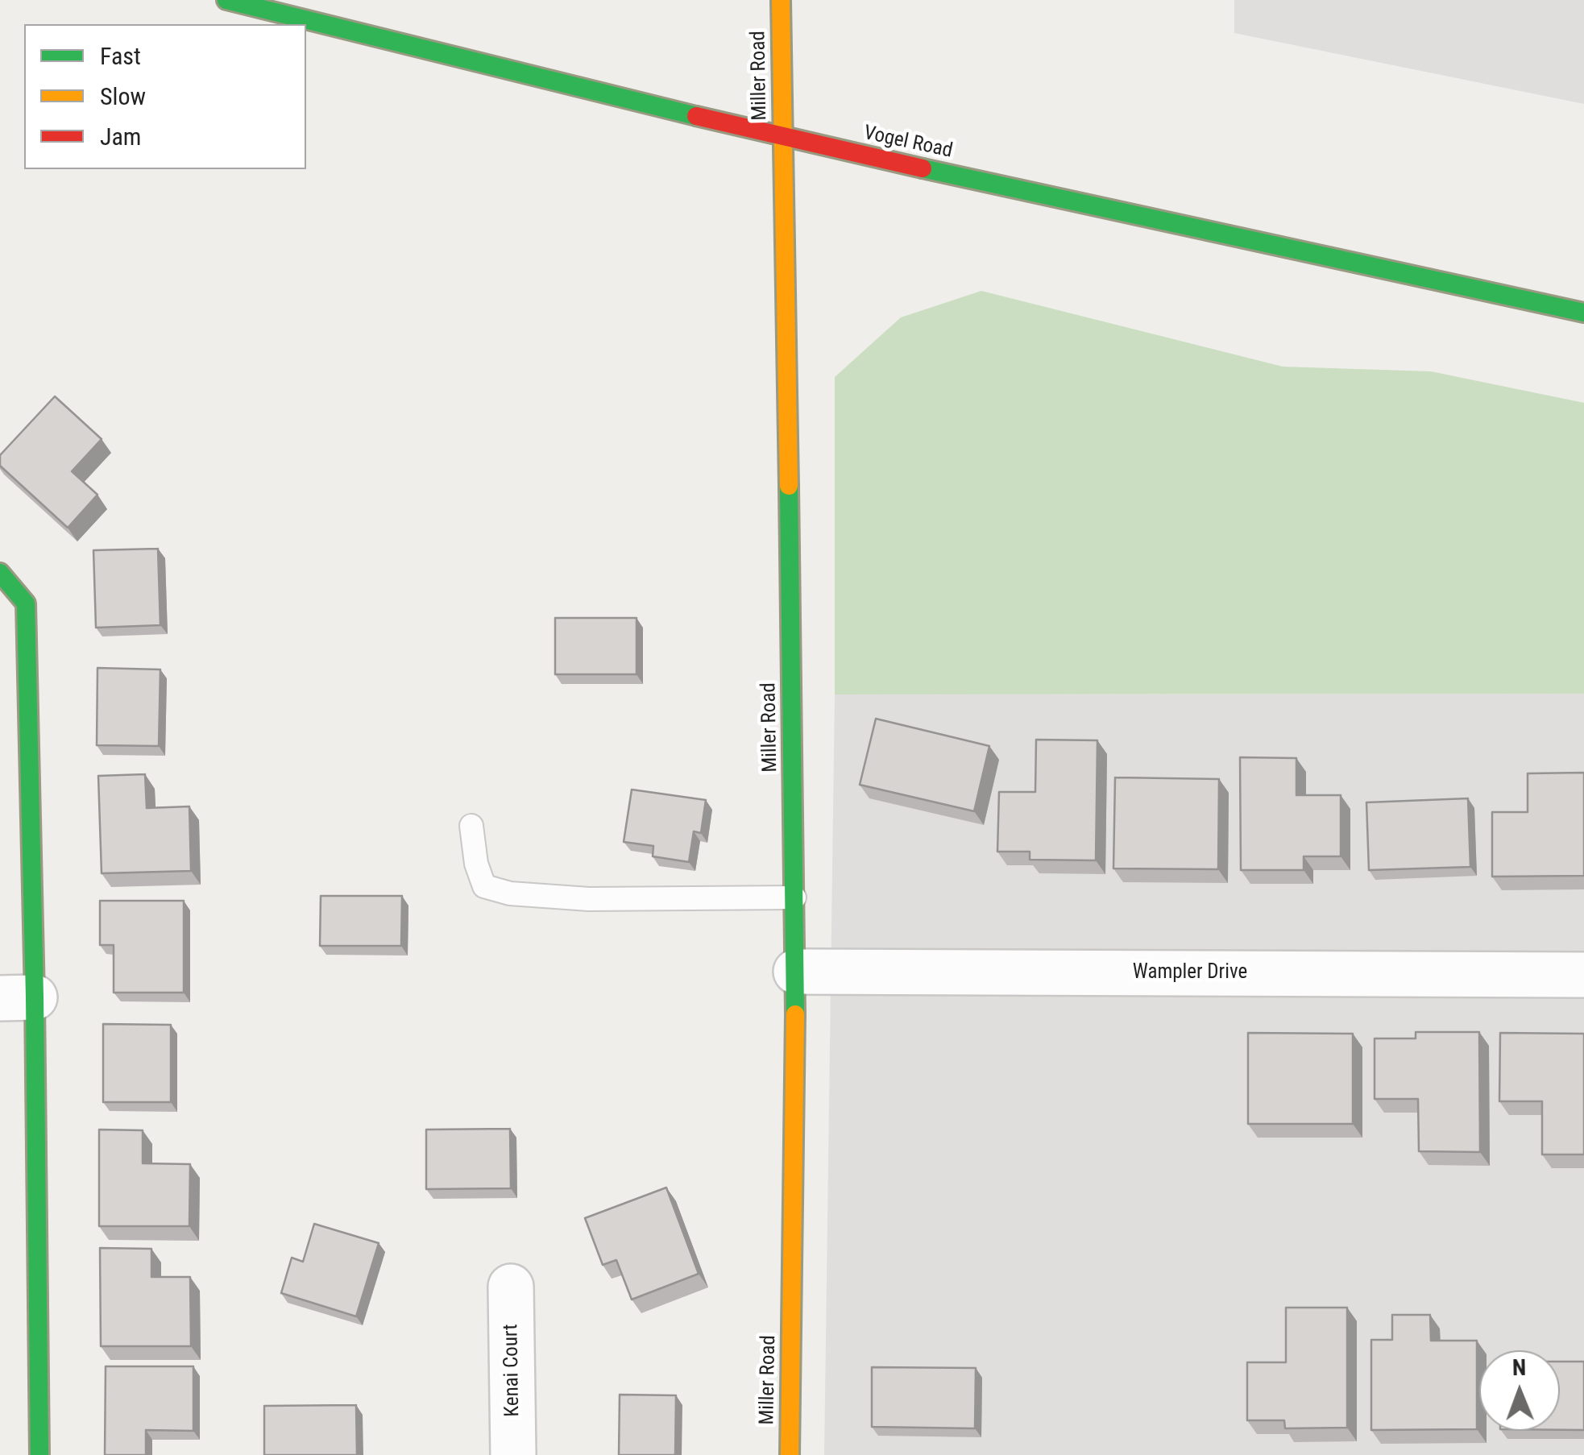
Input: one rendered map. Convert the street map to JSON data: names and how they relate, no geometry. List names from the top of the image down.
{
  "streets": {
    "street": [
      "Miller Road",
      "Vogel Road",
      "Wampler Drive",
      "Kenai Court"
    ]
  },
  "crossings": [
    ["Miller Road", "Vogel Road"],
    ["Miller Road", "Wampler Drive"]
  ],
  "legend": ["Fast", "Slow", "Jam"],
  "north": "top"
}
